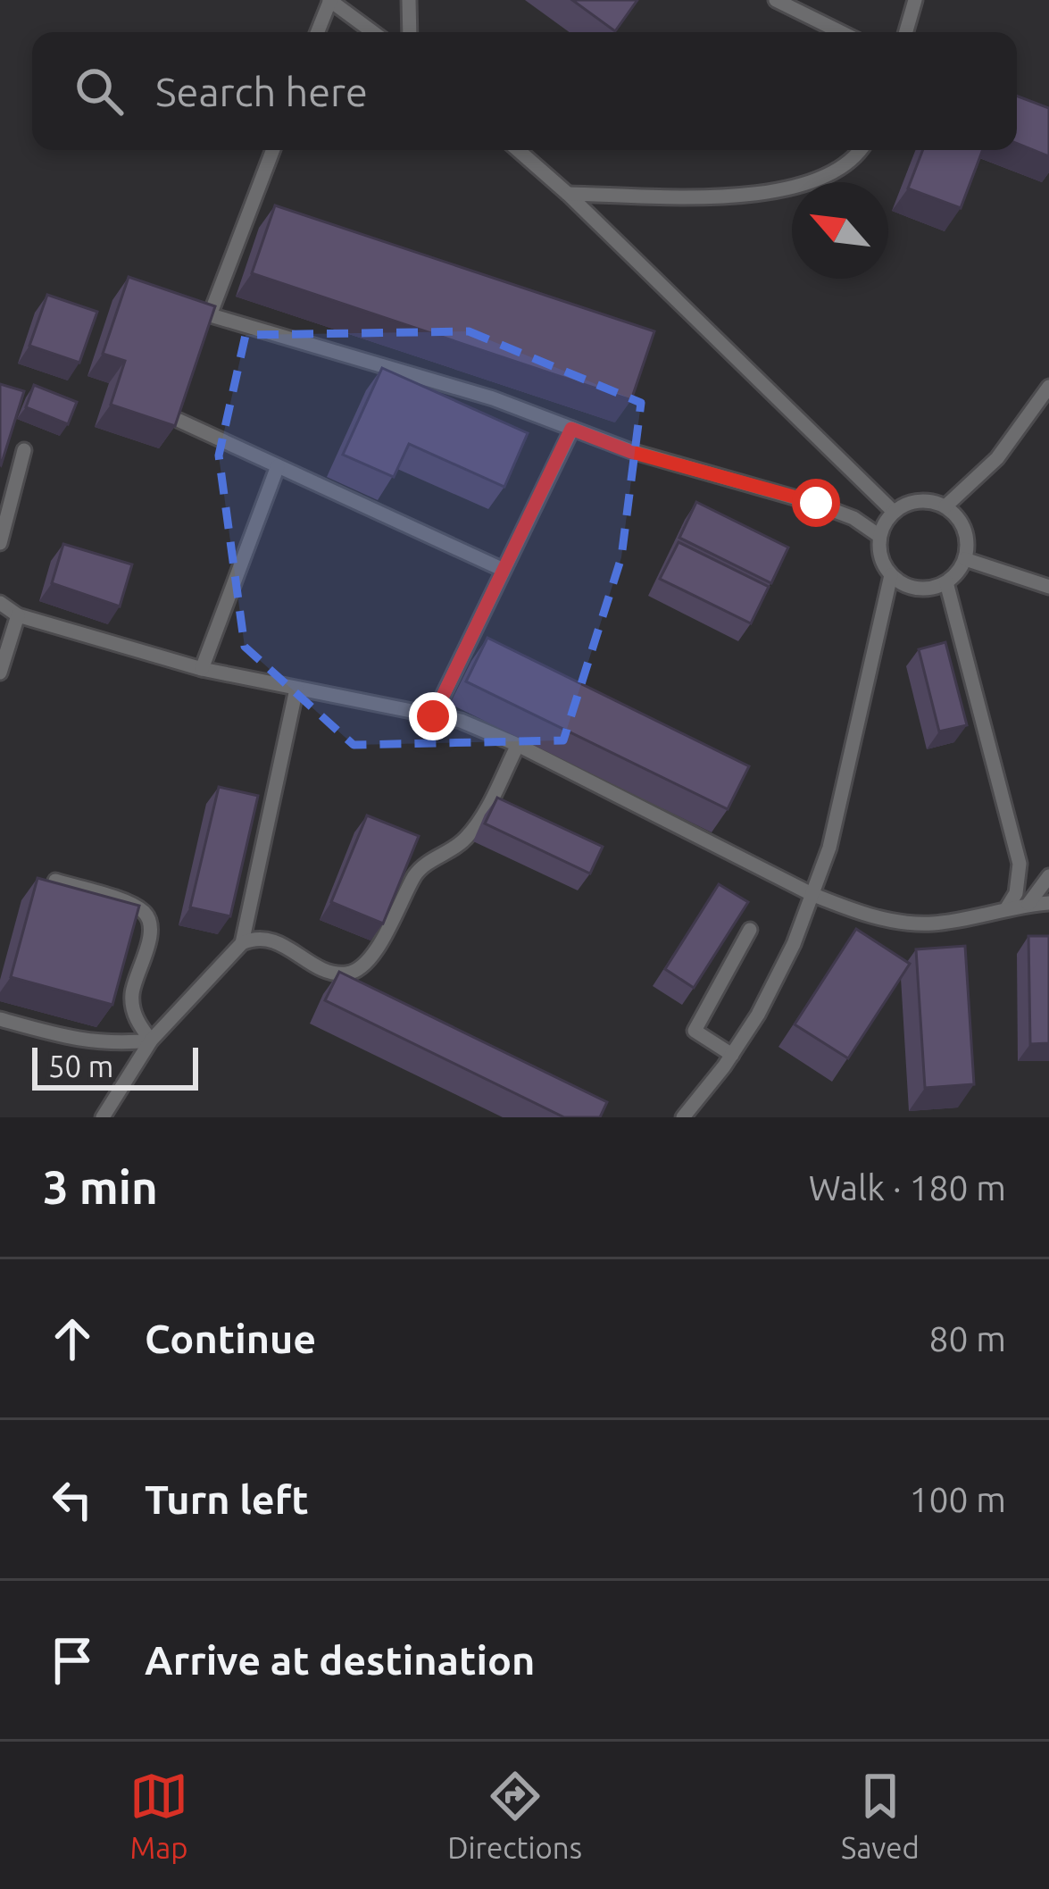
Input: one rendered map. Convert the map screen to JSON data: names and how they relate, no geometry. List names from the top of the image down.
{
  "scale_bar": "50 m",
  "north": "top left",
  "page": {
    "search": "Search here",
    "scale": "50 m",
    "heading": ["3 min", "Walk · 180 m"],
    "list": [
      ["Continue", "80 m"],
      ["Turn left", "100 m"],
      "Arrive at destination"
    ],
    "nav": ["Map", "Directions", "Saved"]
  }
}
